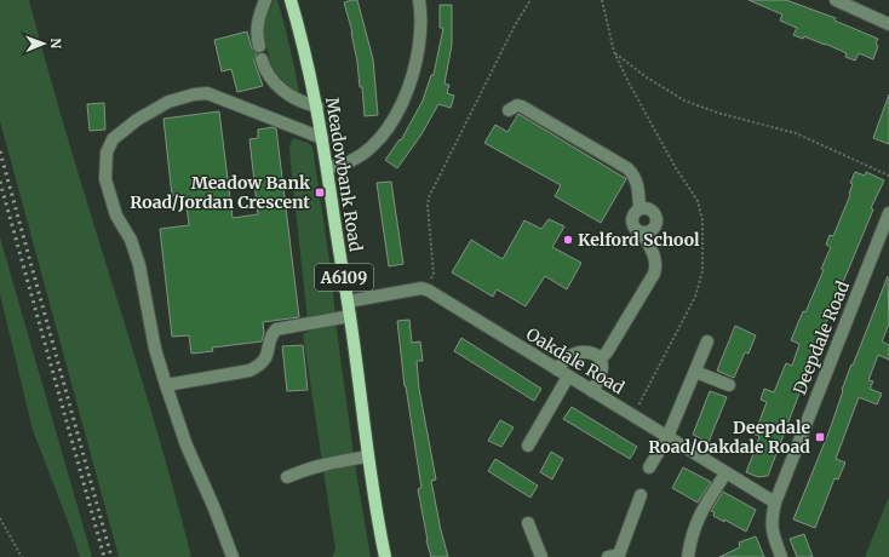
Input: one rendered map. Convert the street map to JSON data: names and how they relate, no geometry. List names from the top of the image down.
{
  "streets": {
    "main road": ["Meadowbank Road", "A6109"],
    "street": ["Deepdale Road", "Oakdale Road"]
  },
  "crossings": [
    ["Deepdale Road", "Oakdale Road"]
  ],
  "places": {
    "transit": ["Meadow Bank Road/Jordan Crescent", "Deepdale Road/Oakdale Road"],
    "other": ["Kelford School"]
  },
  "north": "right"
}
